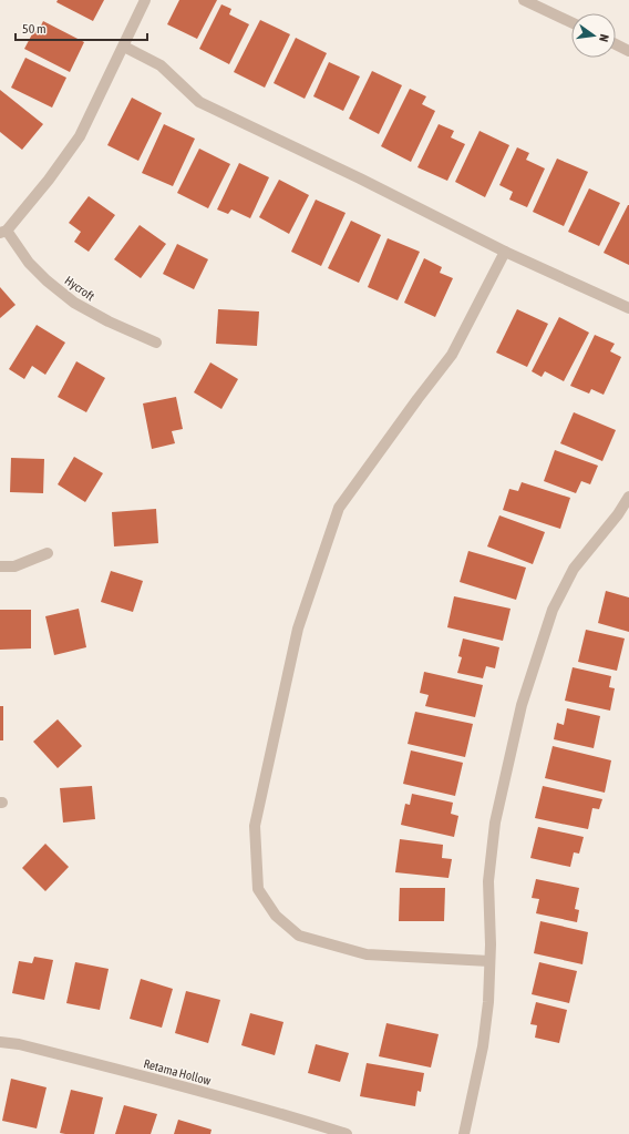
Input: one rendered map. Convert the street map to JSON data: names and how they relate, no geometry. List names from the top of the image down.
{
  "streets": {
    "street": ["Hycroft", "Retama Hollow"]
  },
  "scale_bar": "50 m",
  "north": "right"
}
